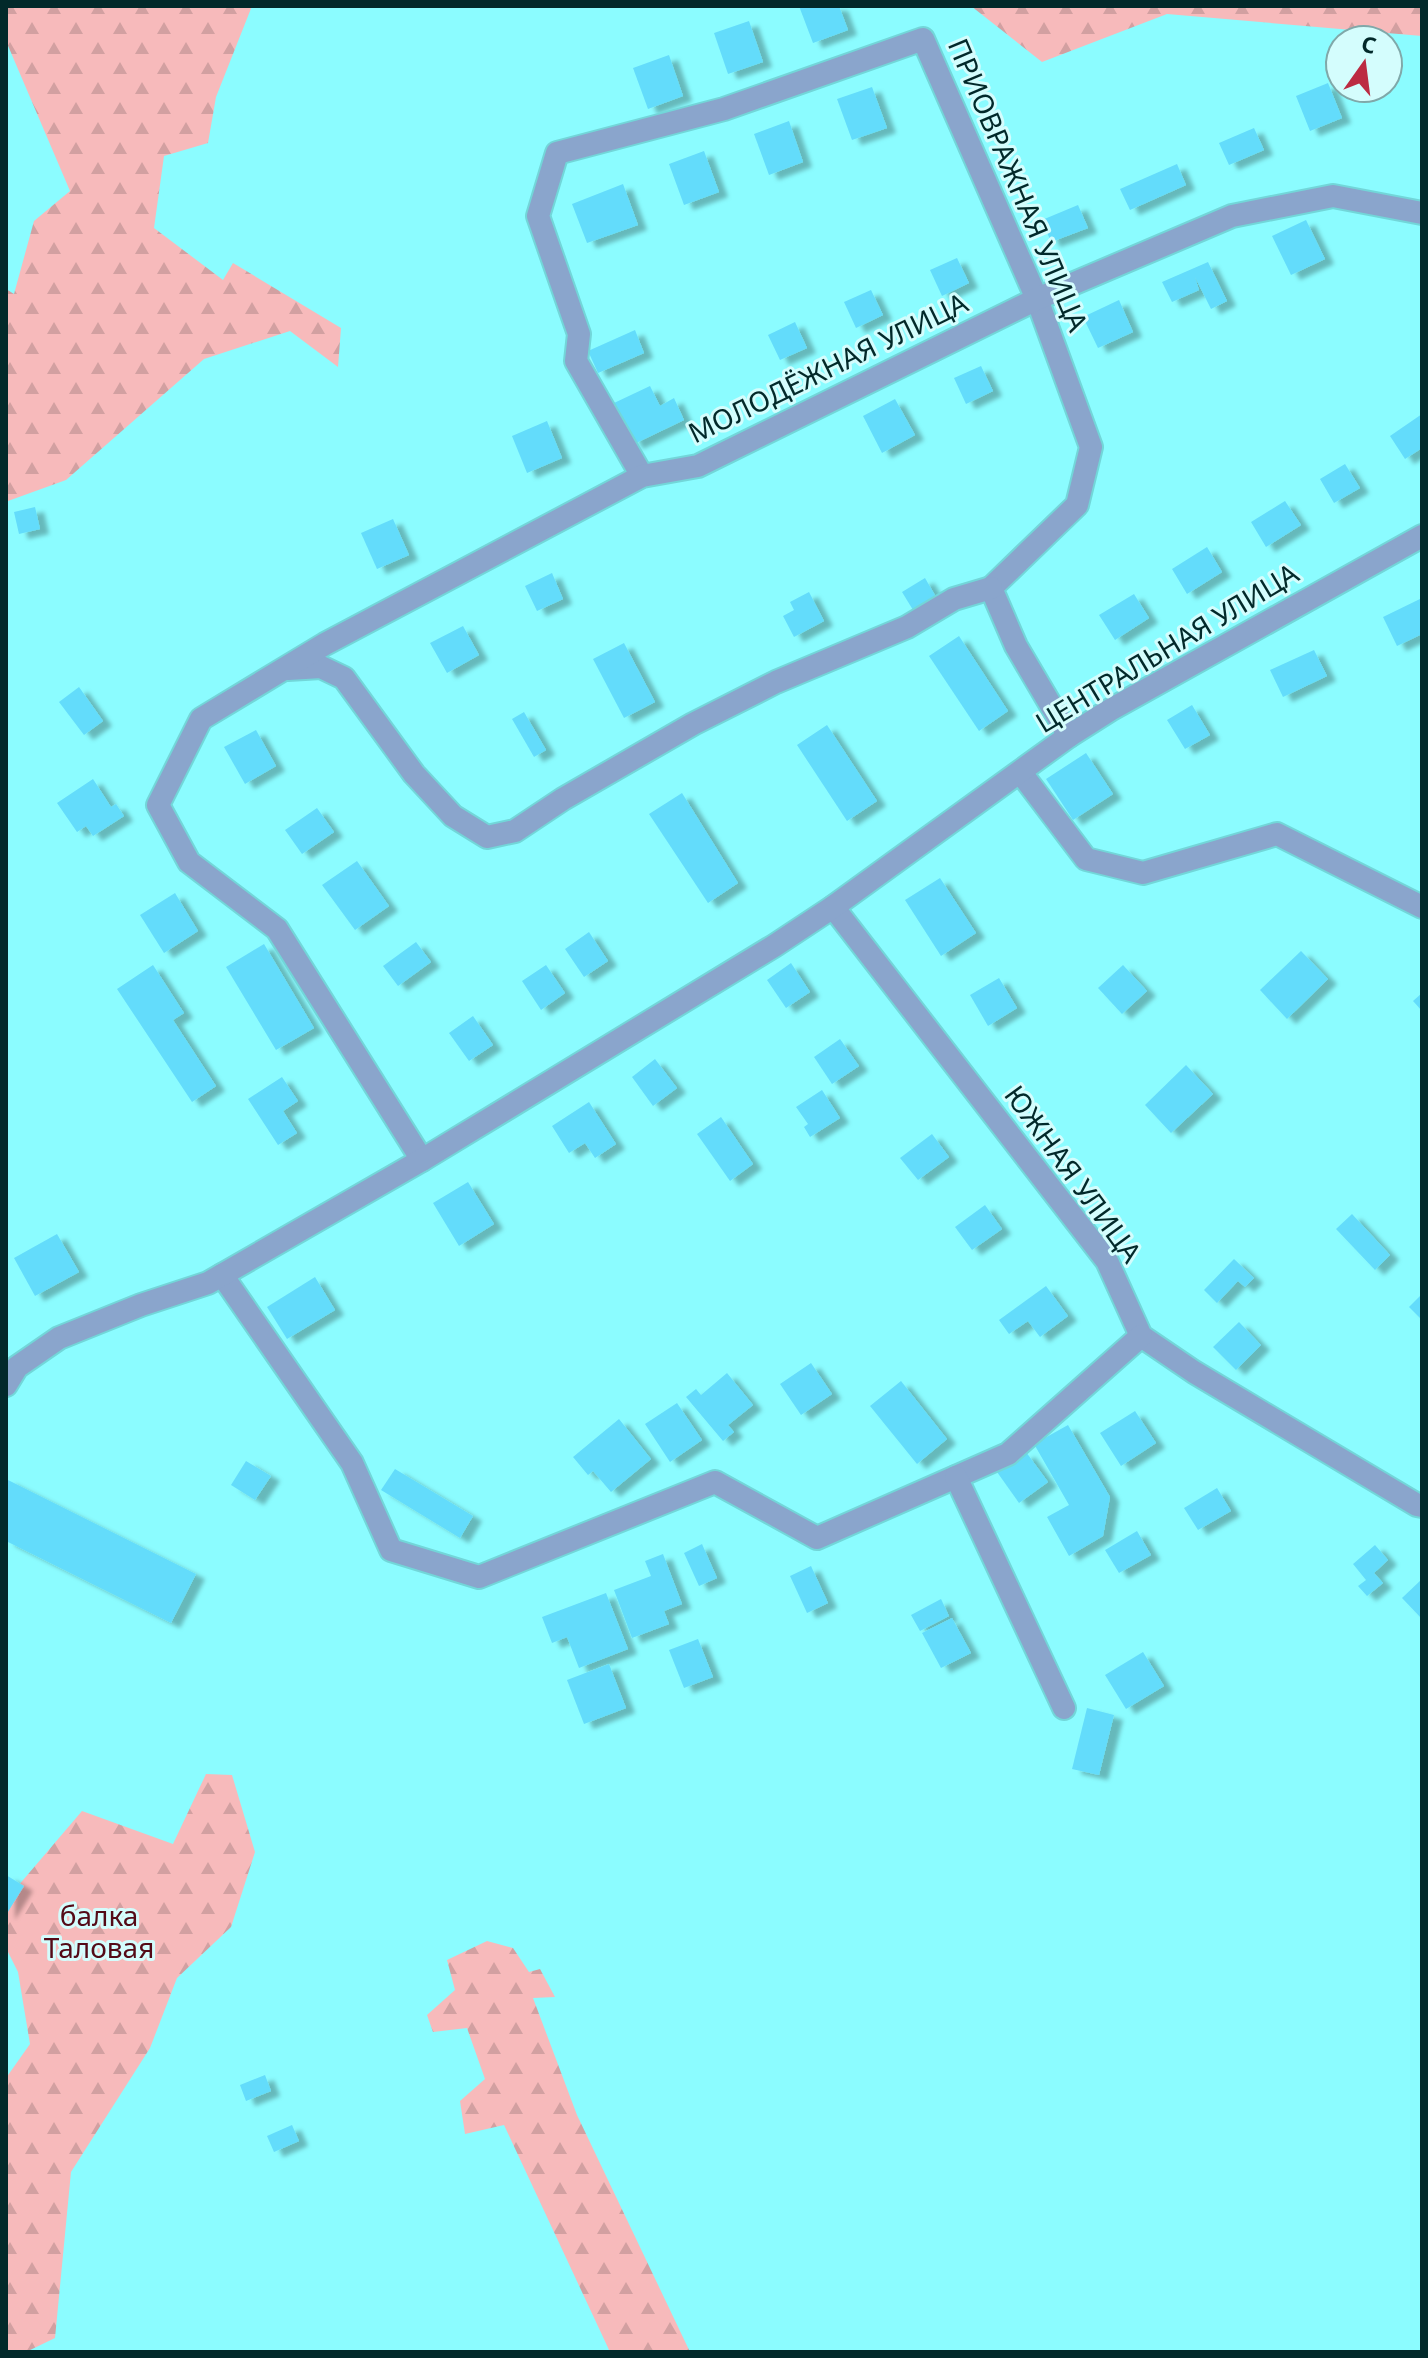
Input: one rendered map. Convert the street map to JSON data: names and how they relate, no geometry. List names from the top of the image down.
{
  "streets": {
    "street": [
      "ПРИОВРАЖНАЯ УЛИЦА",
      "МОЛОДЁЖНАЯ УЛИЦА",
      "ЦЕНТРАЛЬНАЯ УЛИЦА",
      "ЮЖНАЯ УЛИЦА"
    ]
  },
  "crossings": [
    ["ПРИОВРАЖНАЯ УЛИЦА", "МОЛОДЁЖНАЯ УЛИЦА"],
    ["МОЛОДЁЖНАЯ УЛИЦА", "ЦЕНТРАЛЬНАЯ УЛИЦА"],
    ["ЦЕНТРАЛЬНАЯ УЛИЦА", "ЮЖНАЯ УЛИЦА"]
  ],
  "parks": ["балка Таловая"],
  "north": "top"
}
